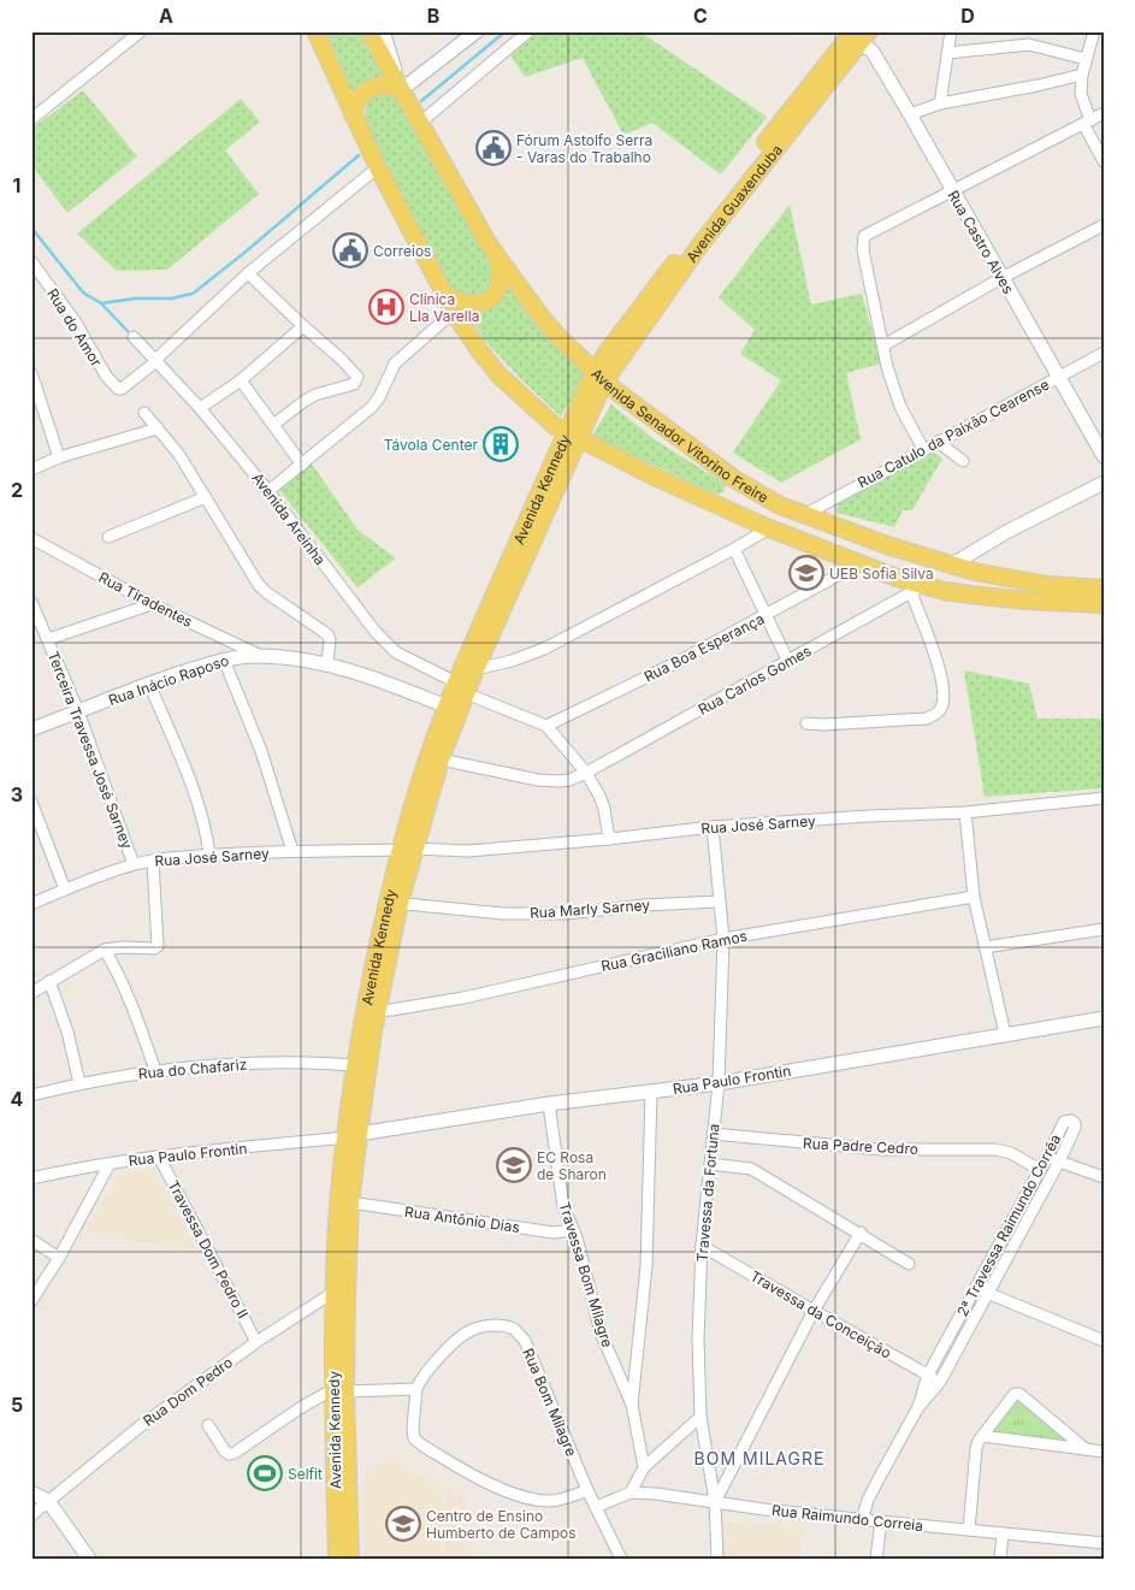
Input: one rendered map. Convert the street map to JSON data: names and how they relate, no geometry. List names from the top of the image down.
{
  "streets": {
    "main road": ["Avenida Guaxenduba", "Avenida Senador Vitorino Freire", "Avenida Kennedy"],
    "street": [
      "Rua Castro Alves",
      "Rua do Amor",
      "Rua Catulo da Paixão Cearense",
      "Avenida Areinha",
      "Rua Tiradentes",
      "Rua Boa Esperança",
      "Rua Inácio Raposo",
      "Rua Carlos Gomes",
      "Terceira Travessa José Sarney",
      "Rua José Sarney",
      "Rua Marly Sarney",
      "Rua Graciliano Ramos",
      "Rua do Chafariz",
      "Rua Paulo Frontin",
      "Rua Padre Cedro",
      "Travessa da Fortuna",
      "Rua Antônio Dias",
      "2ª Travessa Raimundo Corrêa",
      "Travessa Dom Pedro II",
      "Travessa Bom Milagre",
      "Travessa da Conceição",
      "Rua Dom Pedro",
      "Rua Bom Milagre",
      "Rua Raimundo Correia"
    ]
  },
  "crossings": [
    ["Avenida Guaxenduba", "Rua Castro Alves"],
    ["Avenida Guaxenduba", "Avenida Senador Vitorino Freire"],
    ["Avenida Guaxenduba", "Avenida Kennedy"],
    ["Rua Castro Alves", "Rua Catulo da Paixão Cearense"],
    ["Rua do Amor", "Avenida Areinha"],
    ["Avenida Senador Vitorino Freire", "Rua Catulo da Paixão Cearense"],
    ["Avenida Senador Vitorino Freire", "Avenida Kennedy"],
    ["Avenida Senador Vitorino Freire", "Rua Boa Esperança"],
    ["Avenida Senador Vitorino Freire", "Rua Carlos Gomes"],
    ["Avenida Kennedy", "Avenida Areinha"],
    ["Avenida Kennedy", "Rua Inácio Raposo"],
    ["Avenida Kennedy", "Rua Carlos Gomes"],
    ["Avenida Kennedy", "Rua José Sarney"],
    ["Avenida Kennedy", "Rua Marly Sarney"],
    ["Avenida Kennedy", "Rua Graciliano Ramos"],
    ["Avenida Kennedy", "Rua do Chafariz"],
    ["Avenida Kennedy", "Rua Paulo Frontin"],
    ["Avenida Kennedy", "Rua Antônio Dias"],
    ["Avenida Kennedy", "Rua Dom Pedro"],
    ["Avenida Areinha", "Rua Boa Esperança"],
    ["Rua Tiradentes", "Rua Inácio Raposo"],
    ["Rua Inácio Raposo", "Terceira Travessa José Sarney"],
    ["Terceira Travessa José Sarney", "Rua José Sarney"],
    ["Rua José Sarney", "Travessa da Fortuna"],
    ["Rua Marly Sarney", "Travessa da Fortuna"],
    ["Rua Graciliano Ramos", "Travessa da Fortuna"],
    ["Rua Paulo Frontin", "Travessa da Fortuna"],
    ["Rua Paulo Frontin", "Travessa Dom Pedro II"],
    ["Rua Paulo Frontin", "Travessa Bom Milagre"],
    ["Rua Padre Cedro", "Travessa da Fortuna"],
    ["Rua Padre Cedro", "2ª Travessa Raimundo Corrêa"],
    ["Travessa da Fortuna", "Travessa da Conceição"],
    ["Travessa da Fortuna", "Rua Raimundo Correia"],
    ["Rua Antônio Dias", "Travessa Bom Milagre"],
    ["2ª Travessa Raimundo Corrêa", "Travessa da Conceição"],
    ["Travessa Dom Pedro II", "Rua Dom Pedro"],
    ["Rua Bom Milagre", "Rua Raimundo Correia"]
  ],
  "districts": ["BOM MILAGRE"],
  "places": {
    "public building": ["Fórum Astolfo Serra - Varas do Trabalho", "Correios"],
    "hospital": ["Clínica LIa Varella"],
    "building": ["Távola Center"],
    "school or university": ["UEB Sofia Silva", "EC Rosa de Sharon", "Centro de Ensino Humberto de Campos"],
    "sports": ["Selfit"]
  },
  "grid": {
    "columns": [
      "A",
      "B",
      "C",
      "D"
    ],
    "rows": [
      "1",
      "2",
      "3",
      "4",
      "5"
    ]
  }
}
